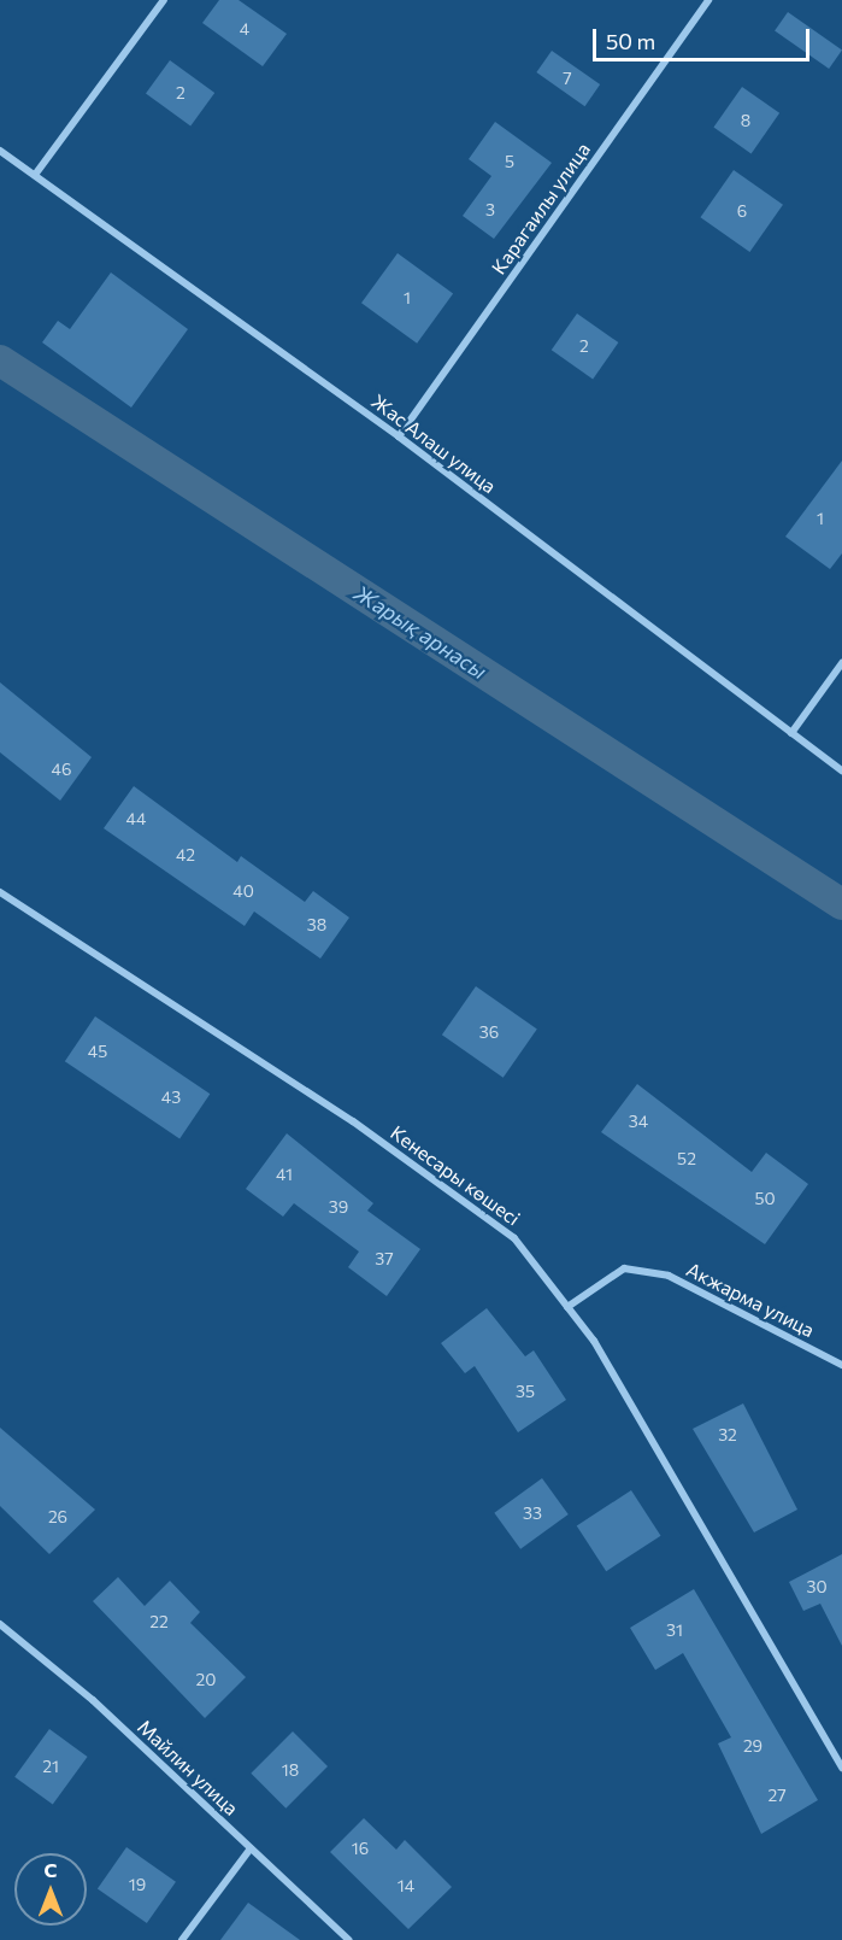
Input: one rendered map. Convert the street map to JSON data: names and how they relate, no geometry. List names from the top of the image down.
{
  "streets": {
    "street": [
      "Карагаилы улица",
      "Жас Алаш улица",
      "Кенесары көшесі",
      "Акжарма улица",
      "Майлин улица"
    ]
  },
  "crossings": [
    ["Карагаилы улица", "Жас Алаш улица"],
    ["Кенесары көшесі", "Акжарма улица"]
  ],
  "water": ["Жарық арнасы"],
  "house_numbers": [
    "4",
    "7",
    "2",
    "8",
    "5",
    "3",
    "6",
    "1",
    "2",
    "1",
    "46",
    "44",
    "42",
    "40",
    "38",
    "36",
    "45",
    "43",
    "34",
    "52",
    "41",
    "50",
    "39",
    "37",
    "35",
    "32",
    "33",
    "26",
    "30",
    "22",
    "31",
    "20",
    "29",
    "21",
    "18",
    "27",
    "16",
    "19",
    "14"
  ],
  "scale_bar": "50 m",
  "north": "top"
}
